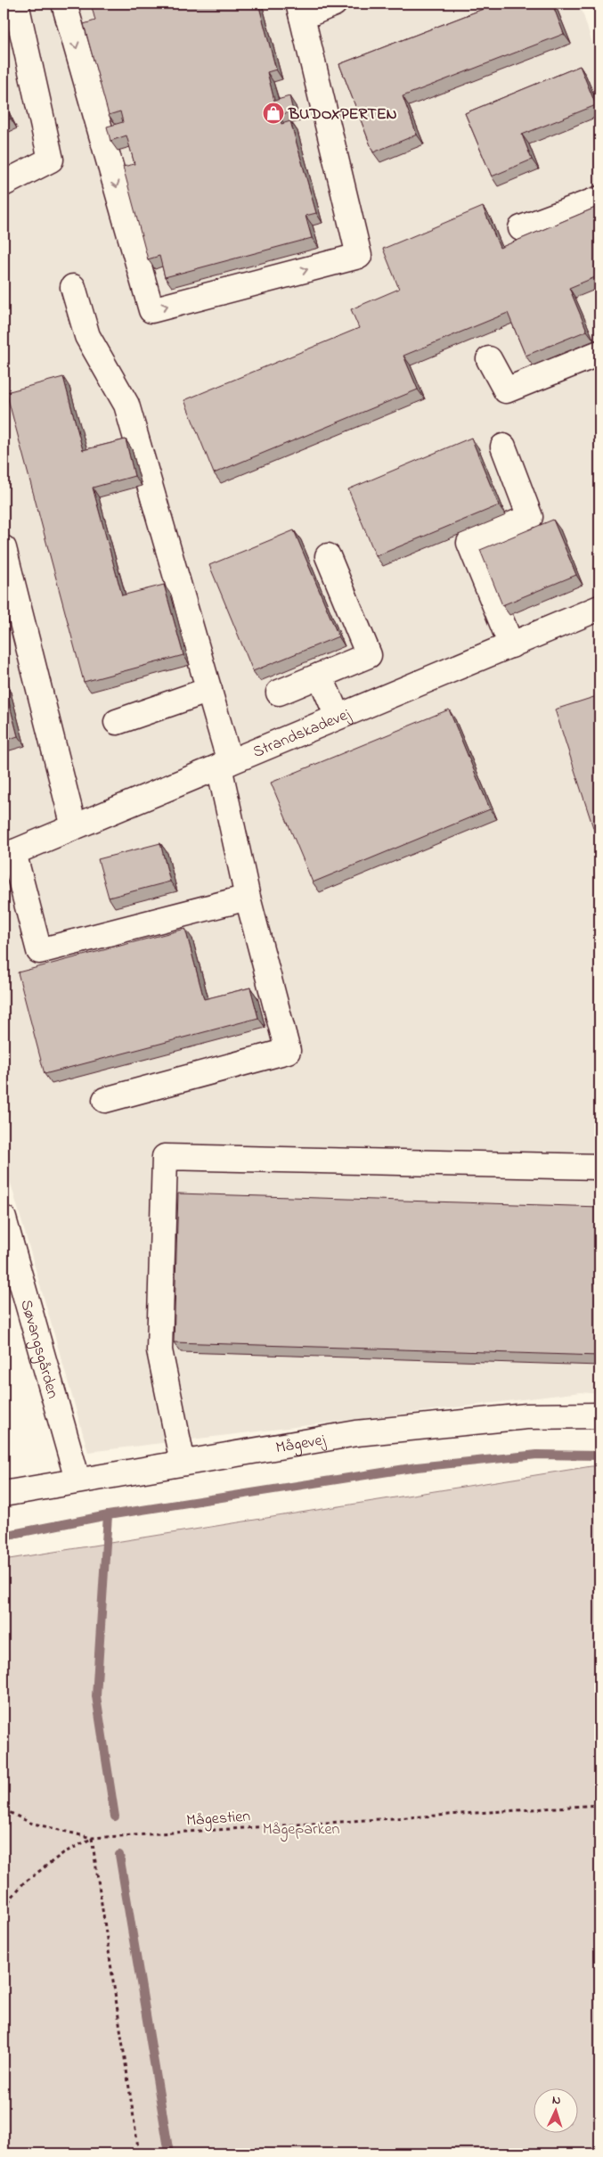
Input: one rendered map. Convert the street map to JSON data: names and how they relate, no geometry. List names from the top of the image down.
{
  "streets": {
    "street": ["Strandskadevej", "Søvangsgården", "Mågevej"],
    "path": ["Mågestien"]
  },
  "crossings": [
    ["Søvangsgården", "Mågevej"]
  ],
  "parks": ["Mågeparken"],
  "places": {
    "shop": ["BUDOXPERTEN"]
  },
  "north": "top"
}
